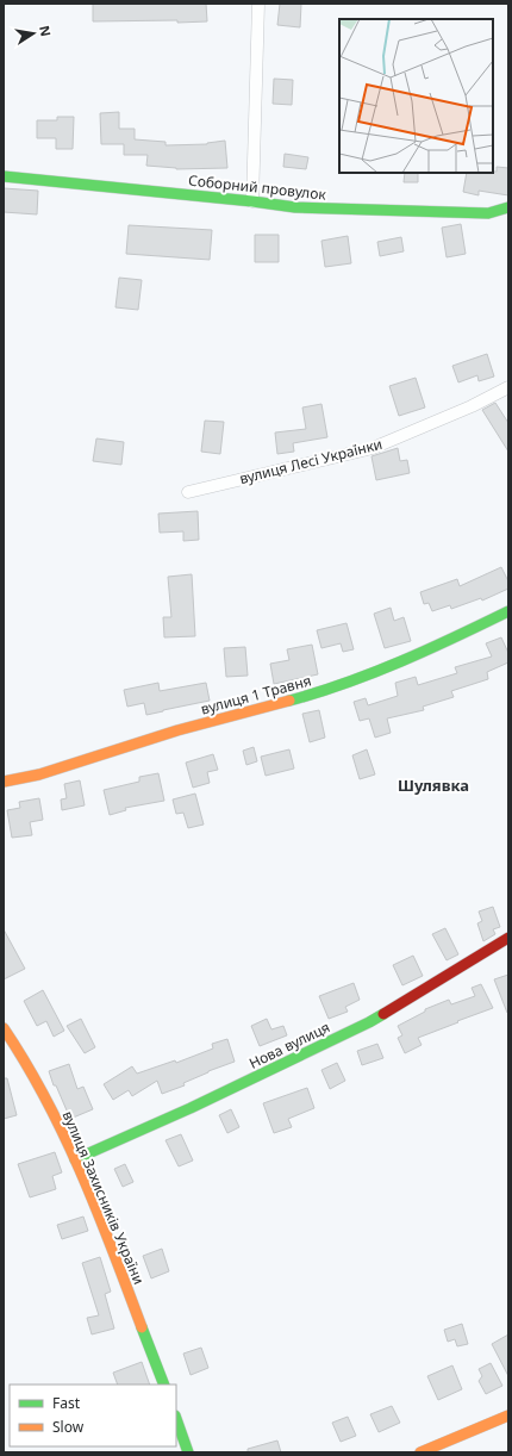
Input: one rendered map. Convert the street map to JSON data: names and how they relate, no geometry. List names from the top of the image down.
{
  "streets": {
    "street": [
      "Соборний провулок",
      "вулиця Лесі Українки",
      "вулиця 1 Травня",
      "Нова вулиця",
      "вулиця Захисників України"
    ]
  },
  "crossings": [
    ["Нова вулиця", "вулиця Захисників України"]
  ],
  "districts": ["Шулявка"],
  "legend": ["Fast", "Slow"],
  "north": "right"
}
